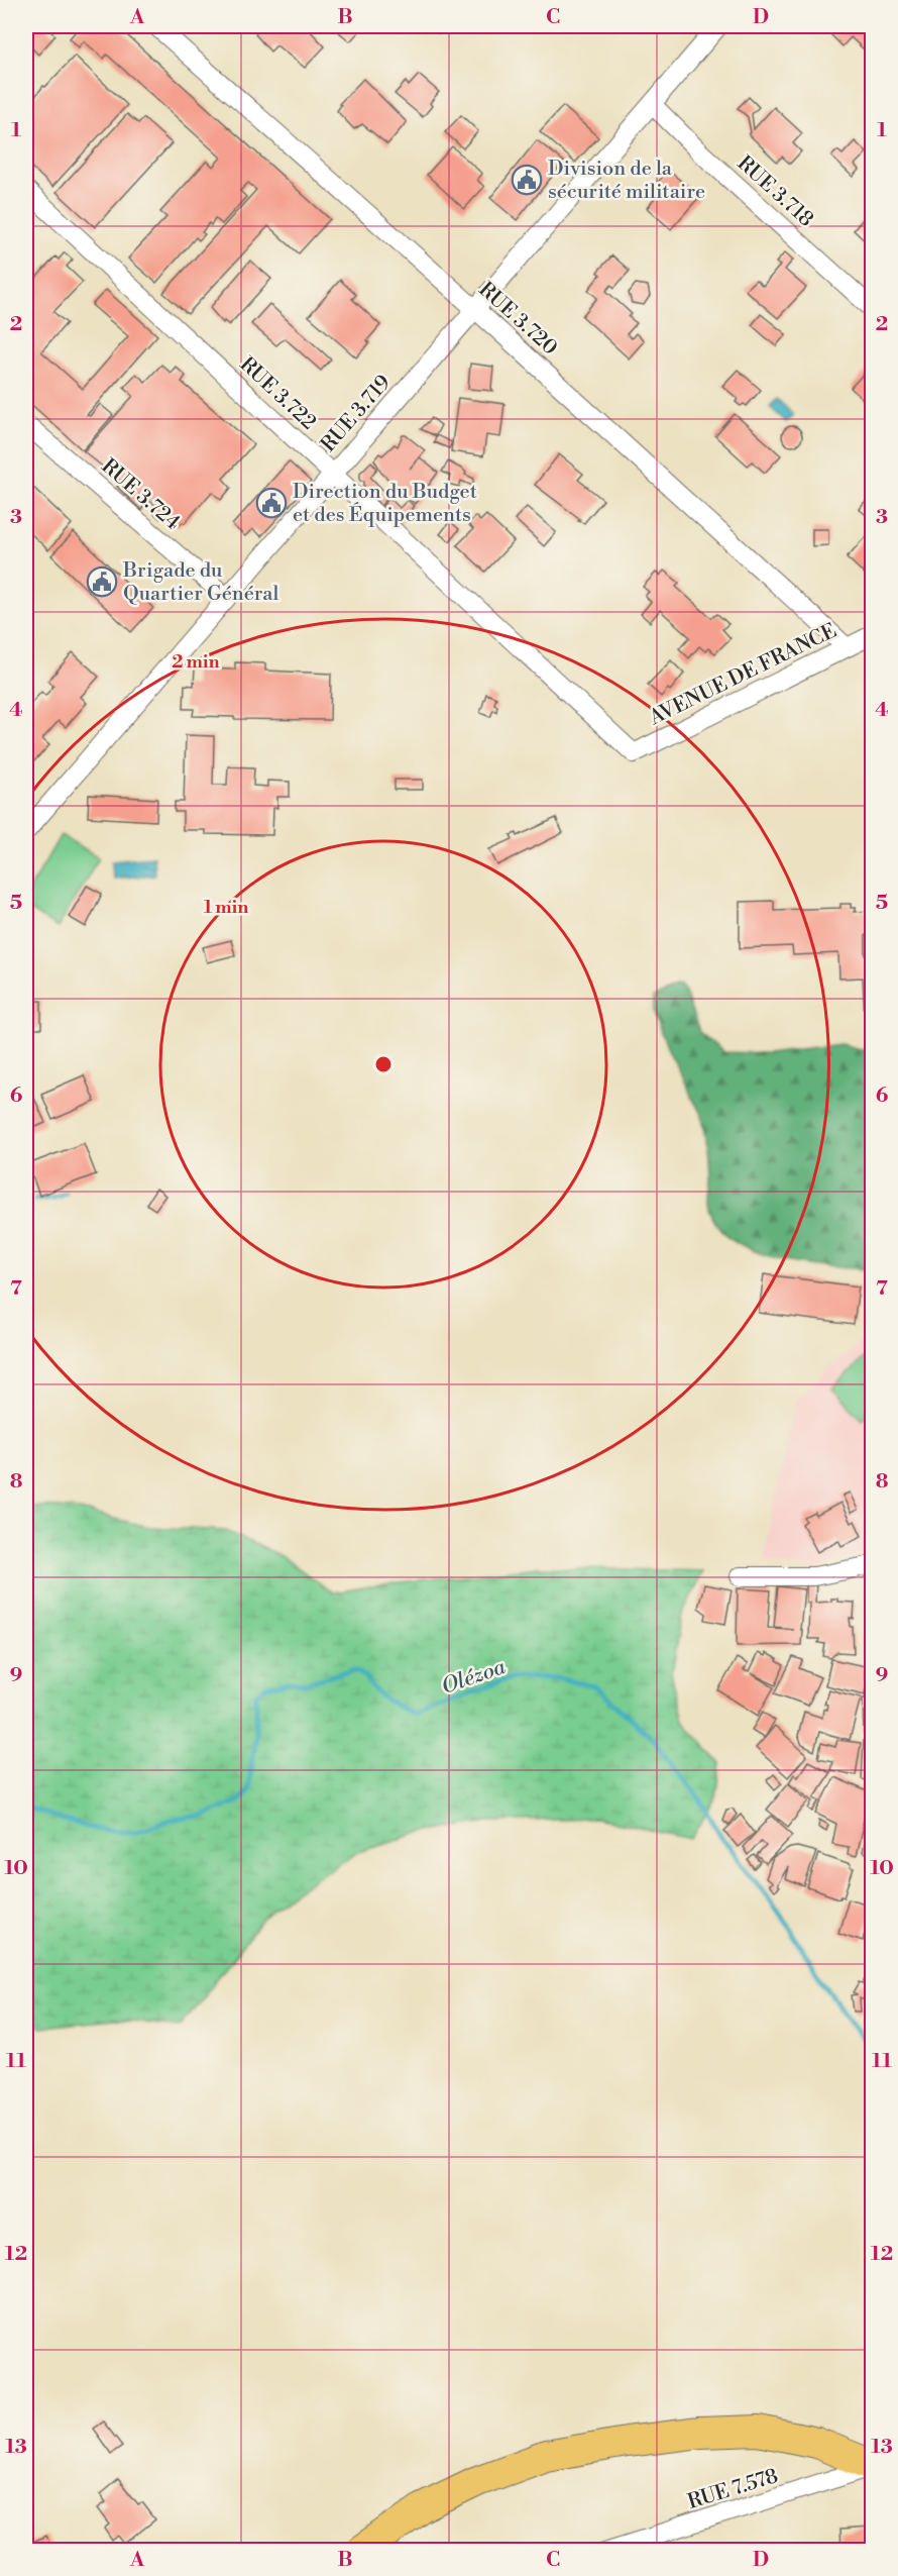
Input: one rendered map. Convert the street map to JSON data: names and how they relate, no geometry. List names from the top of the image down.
{
  "streets": {
    "street": [
      "RUE 3.718",
      "RUE 3.720",
      "RUE 3.722",
      "RUE 3.719",
      "RUE 3.724",
      "AVENUE DE FRANCE",
      "RUE 7.578"
    ]
  },
  "crossings": [
    ["RUE 3.718", "RUE 3.719"],
    ["RUE 3.720", "RUE 3.719"],
    ["RUE 3.720", "AVENUE DE FRANCE"],
    ["RUE 3.722", "RUE 3.719"],
    ["RUE 3.722", "AVENUE DE FRANCE"],
    ["RUE 3.719", "RUE 3.724"]
  ],
  "water": ["Olézoa"],
  "places": {
    "public building": ["Division de la sécurité militaire", "Direction du Budget et des Équipements", "Brigade du Quartier Général"]
  },
  "grid": {
    "columns": [
      "A",
      "B",
      "C",
      "D"
    ],
    "rows": [
      "1",
      "2",
      "3",
      "4",
      "5",
      "6",
      "7",
      "8",
      "9",
      "10",
      "11",
      "12",
      "13"
    ]
  },
  "rings": ["2 min", "1 min"]
}
